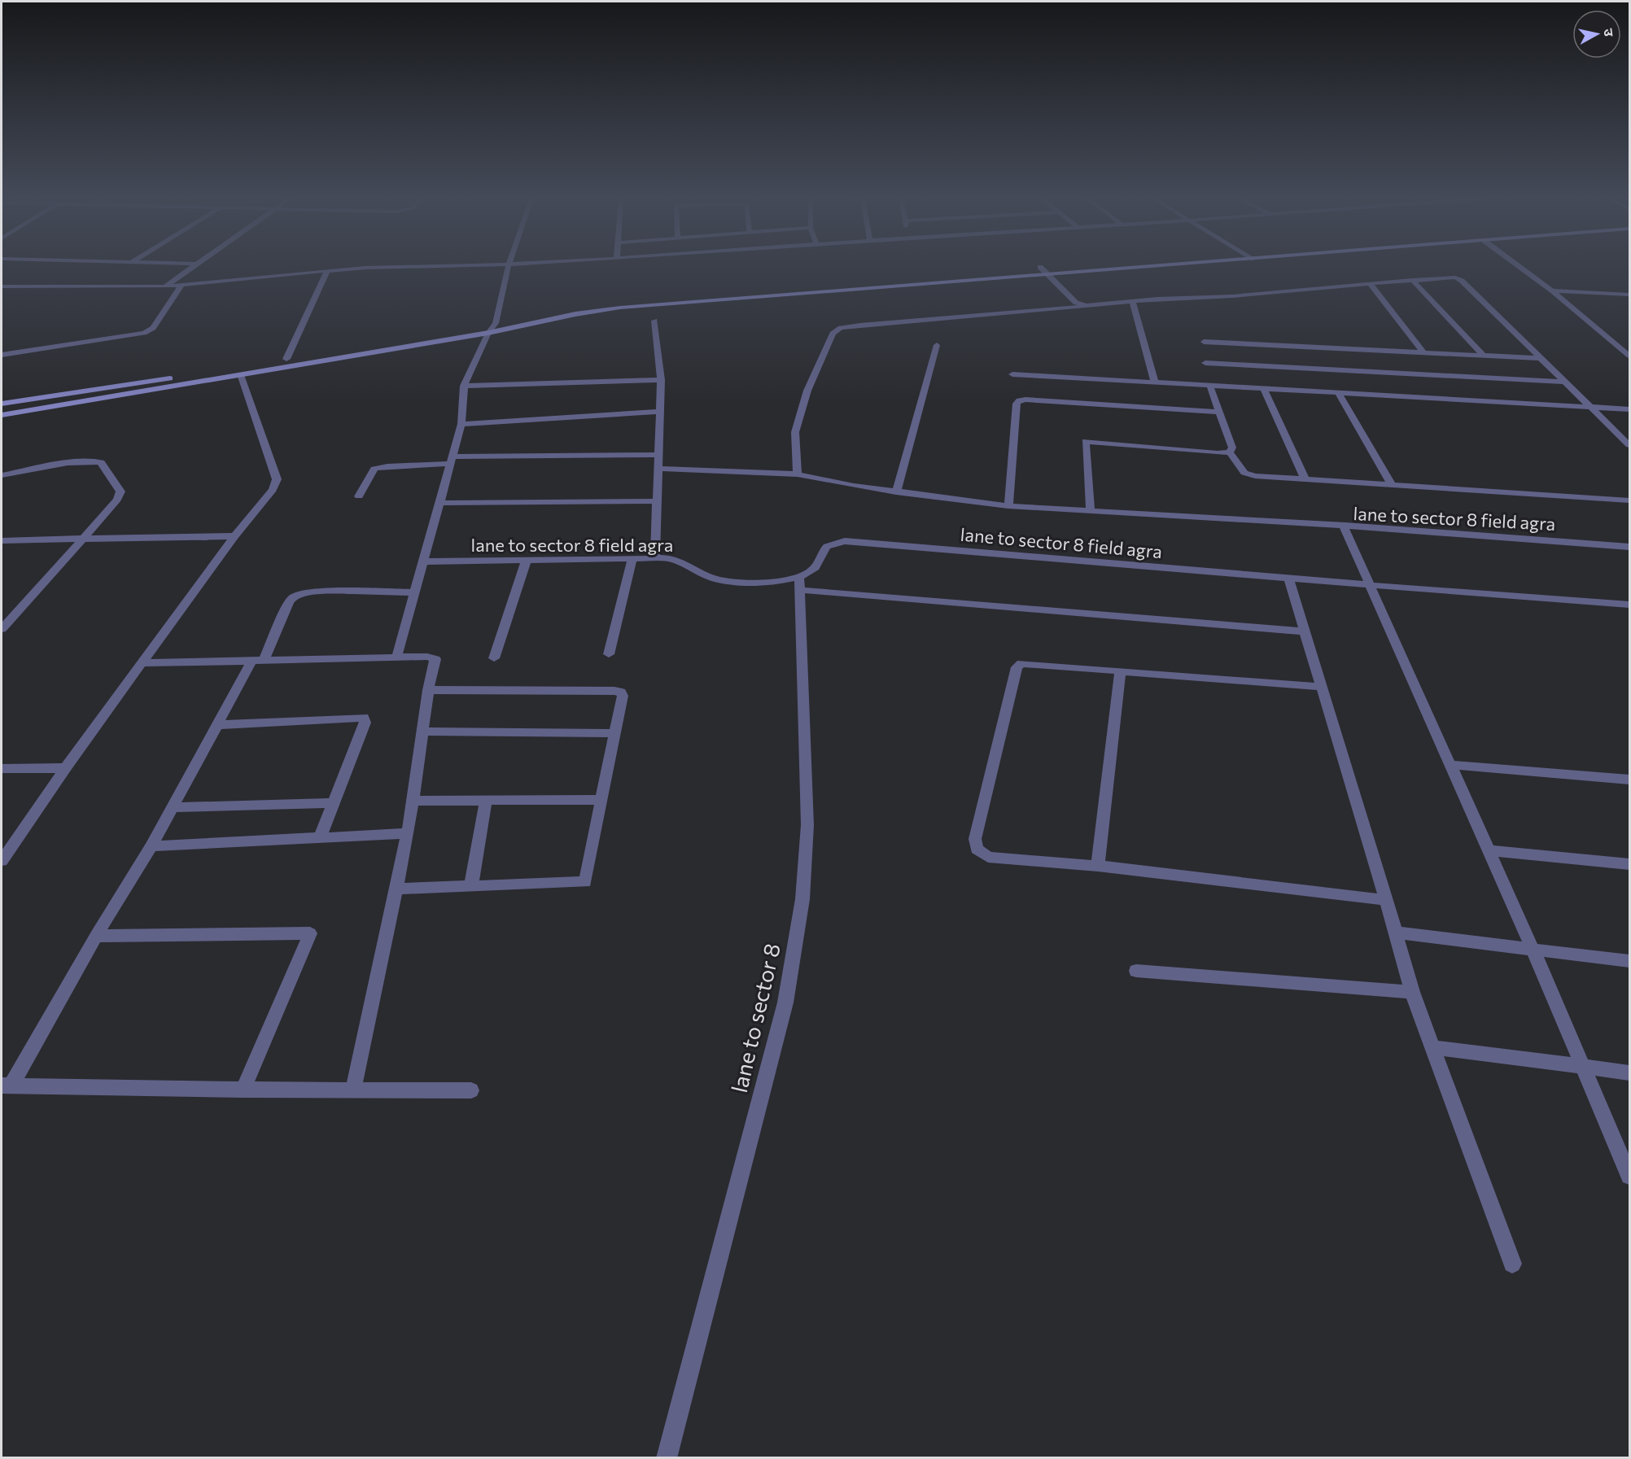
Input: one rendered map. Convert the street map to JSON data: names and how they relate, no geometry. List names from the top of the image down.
{
  "streets": {
    "street": ["lane to sector 8 field agra", "lane to sector 8"]
  },
  "crossings": [
    ["lane to sector 8 field agra", "lane to sector 8"]
  ],
  "north": "right"
}
